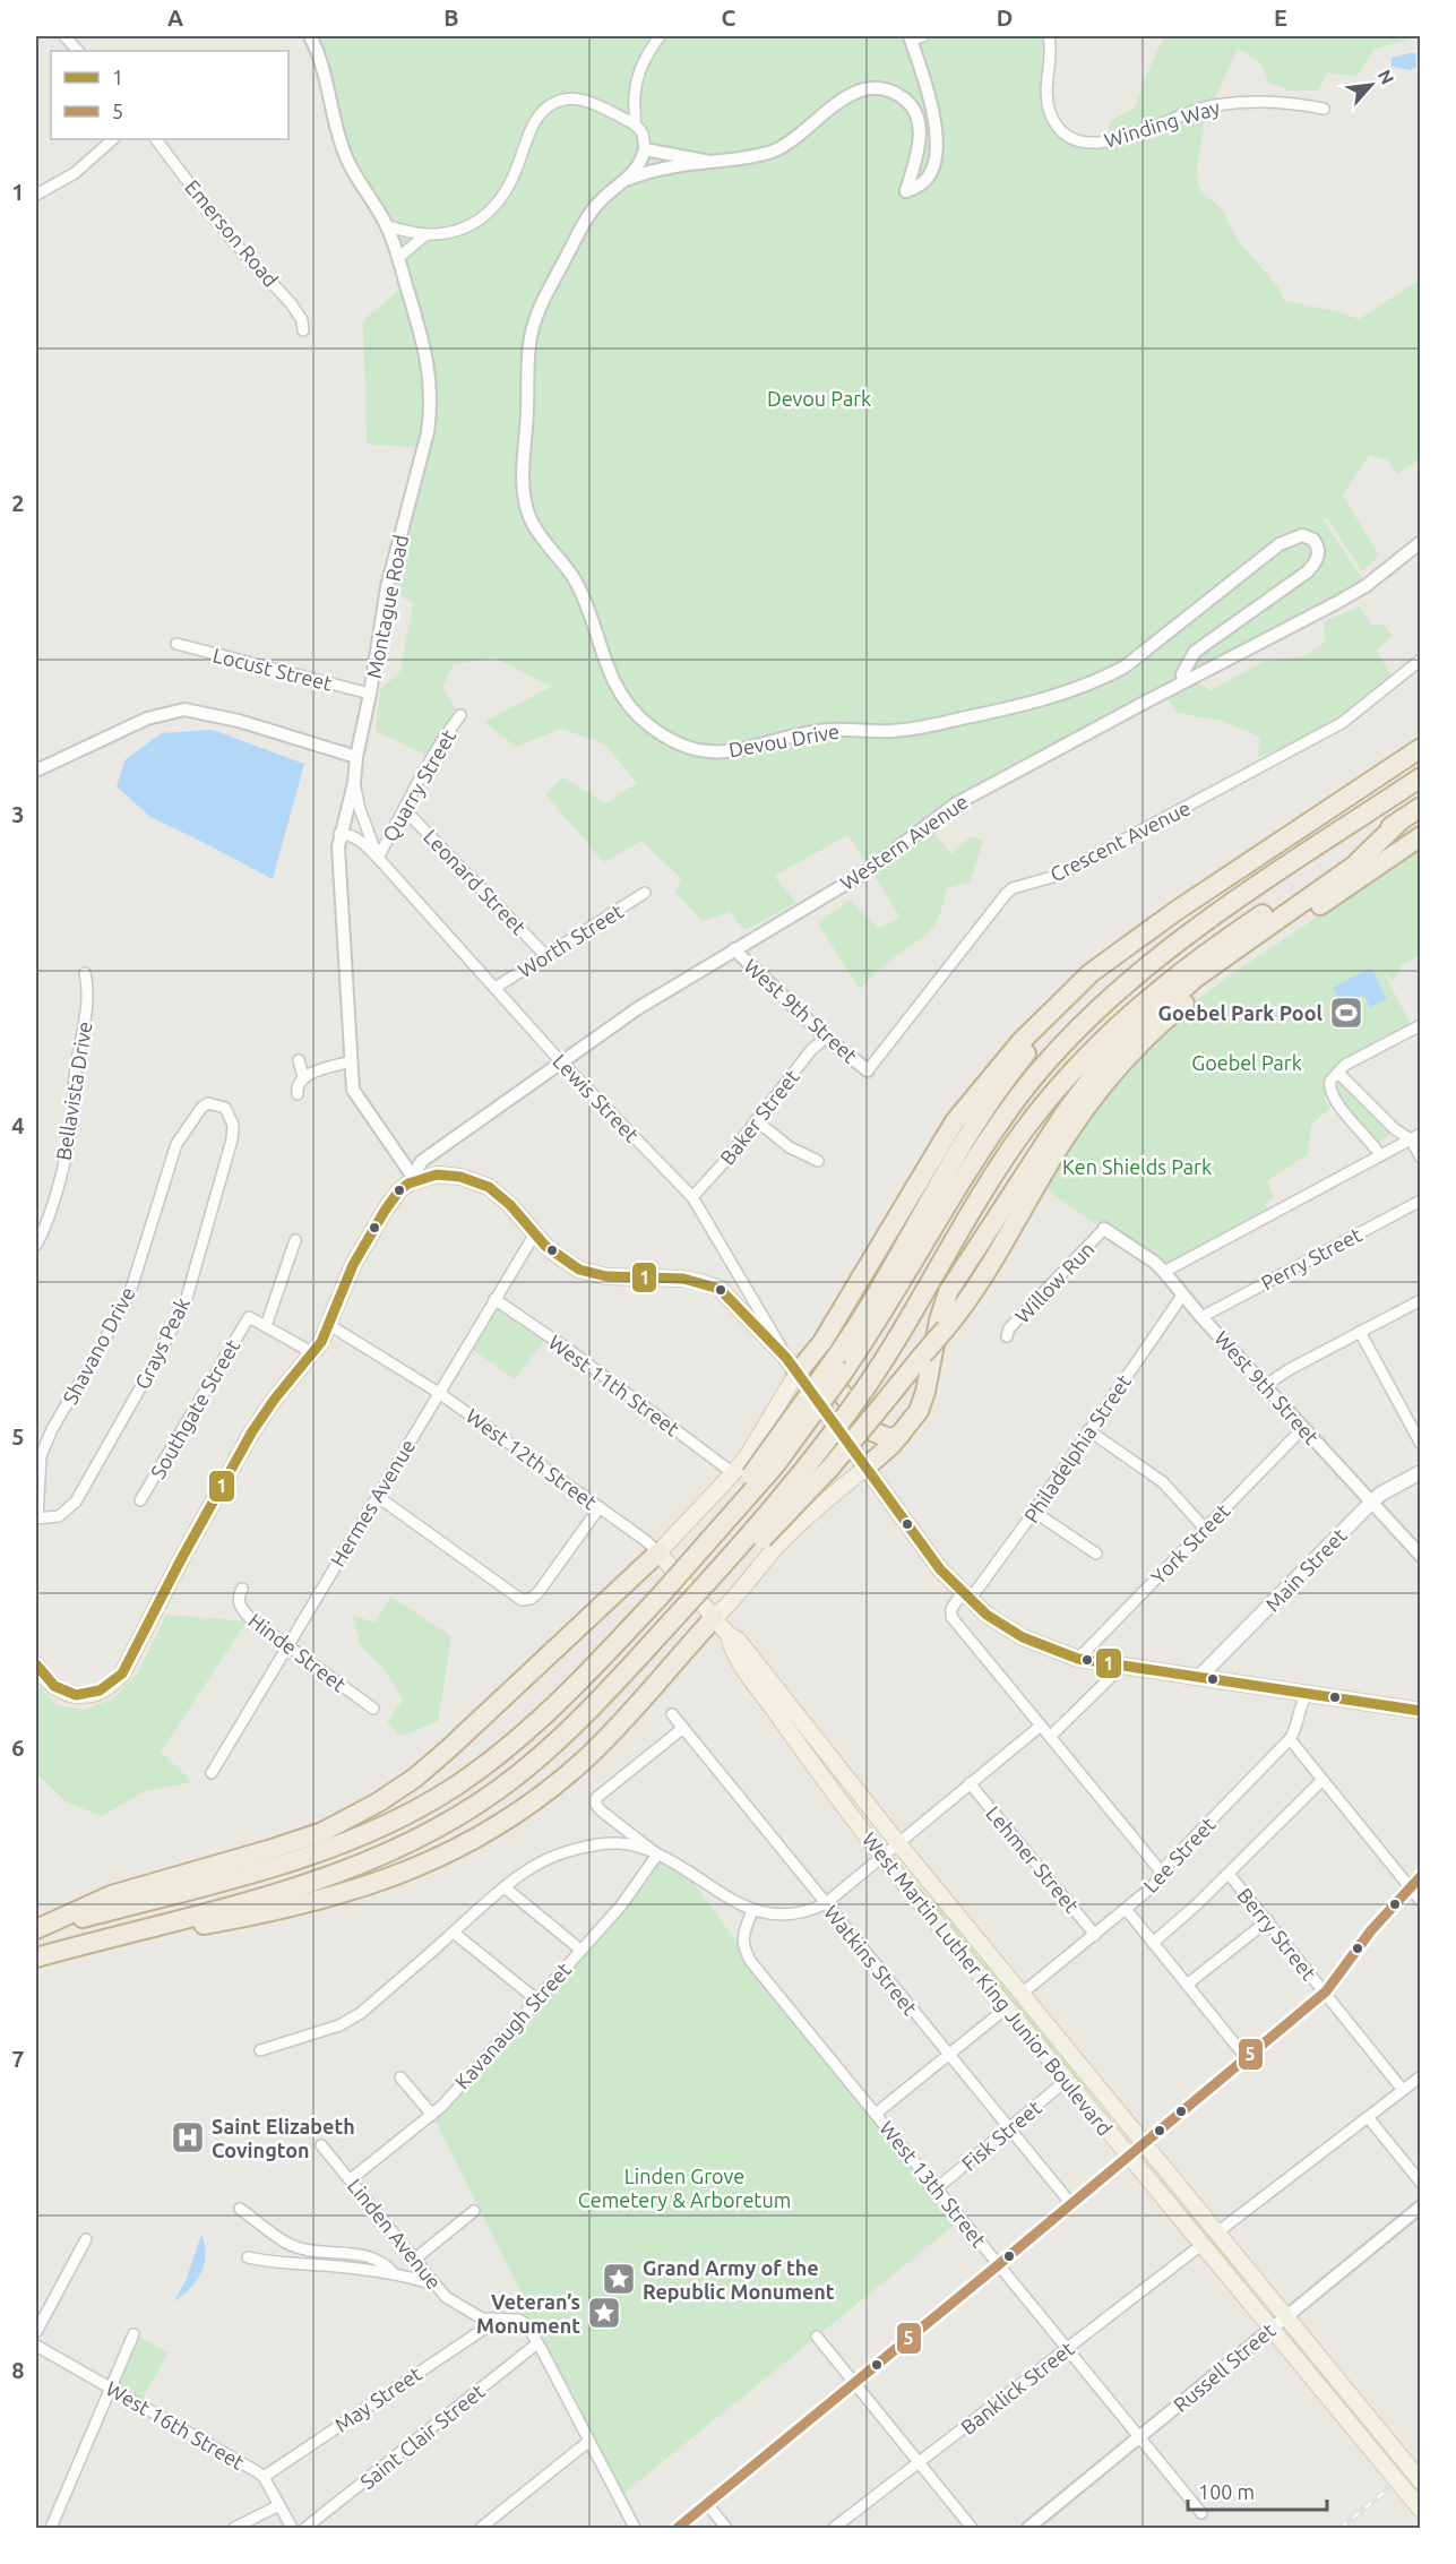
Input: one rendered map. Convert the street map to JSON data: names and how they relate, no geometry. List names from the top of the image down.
{
  "streets": {
    "main road": ["West 12th Street", "Main Street", "West Martin Luther King Junior Boulevard"],
    "street": [
      "Winding Way",
      "Emerson Road",
      "Montague Road",
      "Locust Street",
      "Devou Drive",
      "Quarry Street",
      "Crescent Avenue",
      "Western Avenue",
      "Leonard Street",
      "Worth Street",
      "West 9th Street",
      "Bellavista Drive",
      "Lewis Street",
      "Baker Street",
      "Perry Street",
      "Willow Run",
      "Grays Peak",
      "Shavano Drive",
      "West 11th Street",
      "Southgate Street",
      "Philadelphia Street",
      "Hermes Avenue",
      "York Street",
      "Hinde Street",
      "Lee Street",
      "Lehmer Street",
      "Berry Street",
      "Watkins Street",
      "Kavanaugh Street",
      "Fisk Street",
      "West 13th Street",
      "Linden Avenue",
      "Russell Street",
      "Banklick Street",
      "May Street",
      "West 16th Street",
      "Saint Clair Street"
    ]
  },
  "crossings": [
    ["Montague Road", "Locust Street"],
    ["Montague Road", "Western Avenue"],
    ["Montague Road", "Lewis Street"],
    ["Devou Drive", "Western Avenue"],
    ["Quarry Street", "Leonard Street"],
    ["Quarry Street", "Lewis Street"],
    ["Crescent Avenue", "West 9th Street"],
    ["Western Avenue", "West 9th Street"],
    ["Western Avenue", "Lewis Street"],
    ["Leonard Street", "Worth Street"],
    ["Worth Street", "Lewis Street"],
    ["West 9th Street", "Baker Street"],
    ["West 9th Street", "Perry Street"],
    ["West 9th Street", "Willow Run"],
    ["West 9th Street", "Philadelphia Street"],
    ["West 9th Street", "York Street"],
    ["West 9th Street", "Main Street"],
    ["Lewis Street", "Baker Street"],
    ["Grays Peak", "Shavano Drive"],
    ["West 11th Street", "Hermes Avenue"],
    ["West 12th Street", "Hermes Avenue"],
    ["West 12th Street", "West Martin Luther King Junior Boulevard"],
    ["Hermes Avenue", "Hinde Street"],
    ["Lee Street", "Lehmer Street"],
    ["Lee Street", "West Martin Luther King Junior Boulevard"],
    ["Watkins Street", "Fisk Street"],
    ["West Martin Luther King Junior Boulevard", "Fisk Street"],
    ["West Martin Luther King Junior Boulevard", "Russell Street"],
    ["West Martin Luther King Junior Boulevard", "Banklick Street"],
    ["Kavanaugh Street", "Linden Avenue"],
    ["Fisk Street", "West 13th Street"],
    ["West 13th Street", "Russell Street"],
    ["West 13th Street", "Banklick Street"],
    ["Linden Avenue", "May Street"],
    ["Linden Avenue", "Saint Clair Street"],
    ["May Street", "West 16th Street"]
  ],
  "parks": [
    "Devou Park",
    "Goebel Park",
    "Ken Shields Park",
    "Linden Grove Cemetery & Arboretum"
  ],
  "places": {
    "sports": ["Goebel Park Pool"],
    "hospital": ["Saint Elizabeth Covington"],
    "place": ["Grand Army of the Republic Monument", "Veteran’s Monument"]
  },
  "lines": ["transit line 1", "transit line 5"],
  "legend": ["1", "5"],
  "scale_bar": "100 m",
  "north": "top right",
  "grid": {
    "columns": [
      "A",
      "B",
      "C",
      "D",
      "E"
    ],
    "rows": [
      "1",
      "2",
      "3",
      "4",
      "5",
      "6",
      "7",
      "8"
    ]
  }
}
